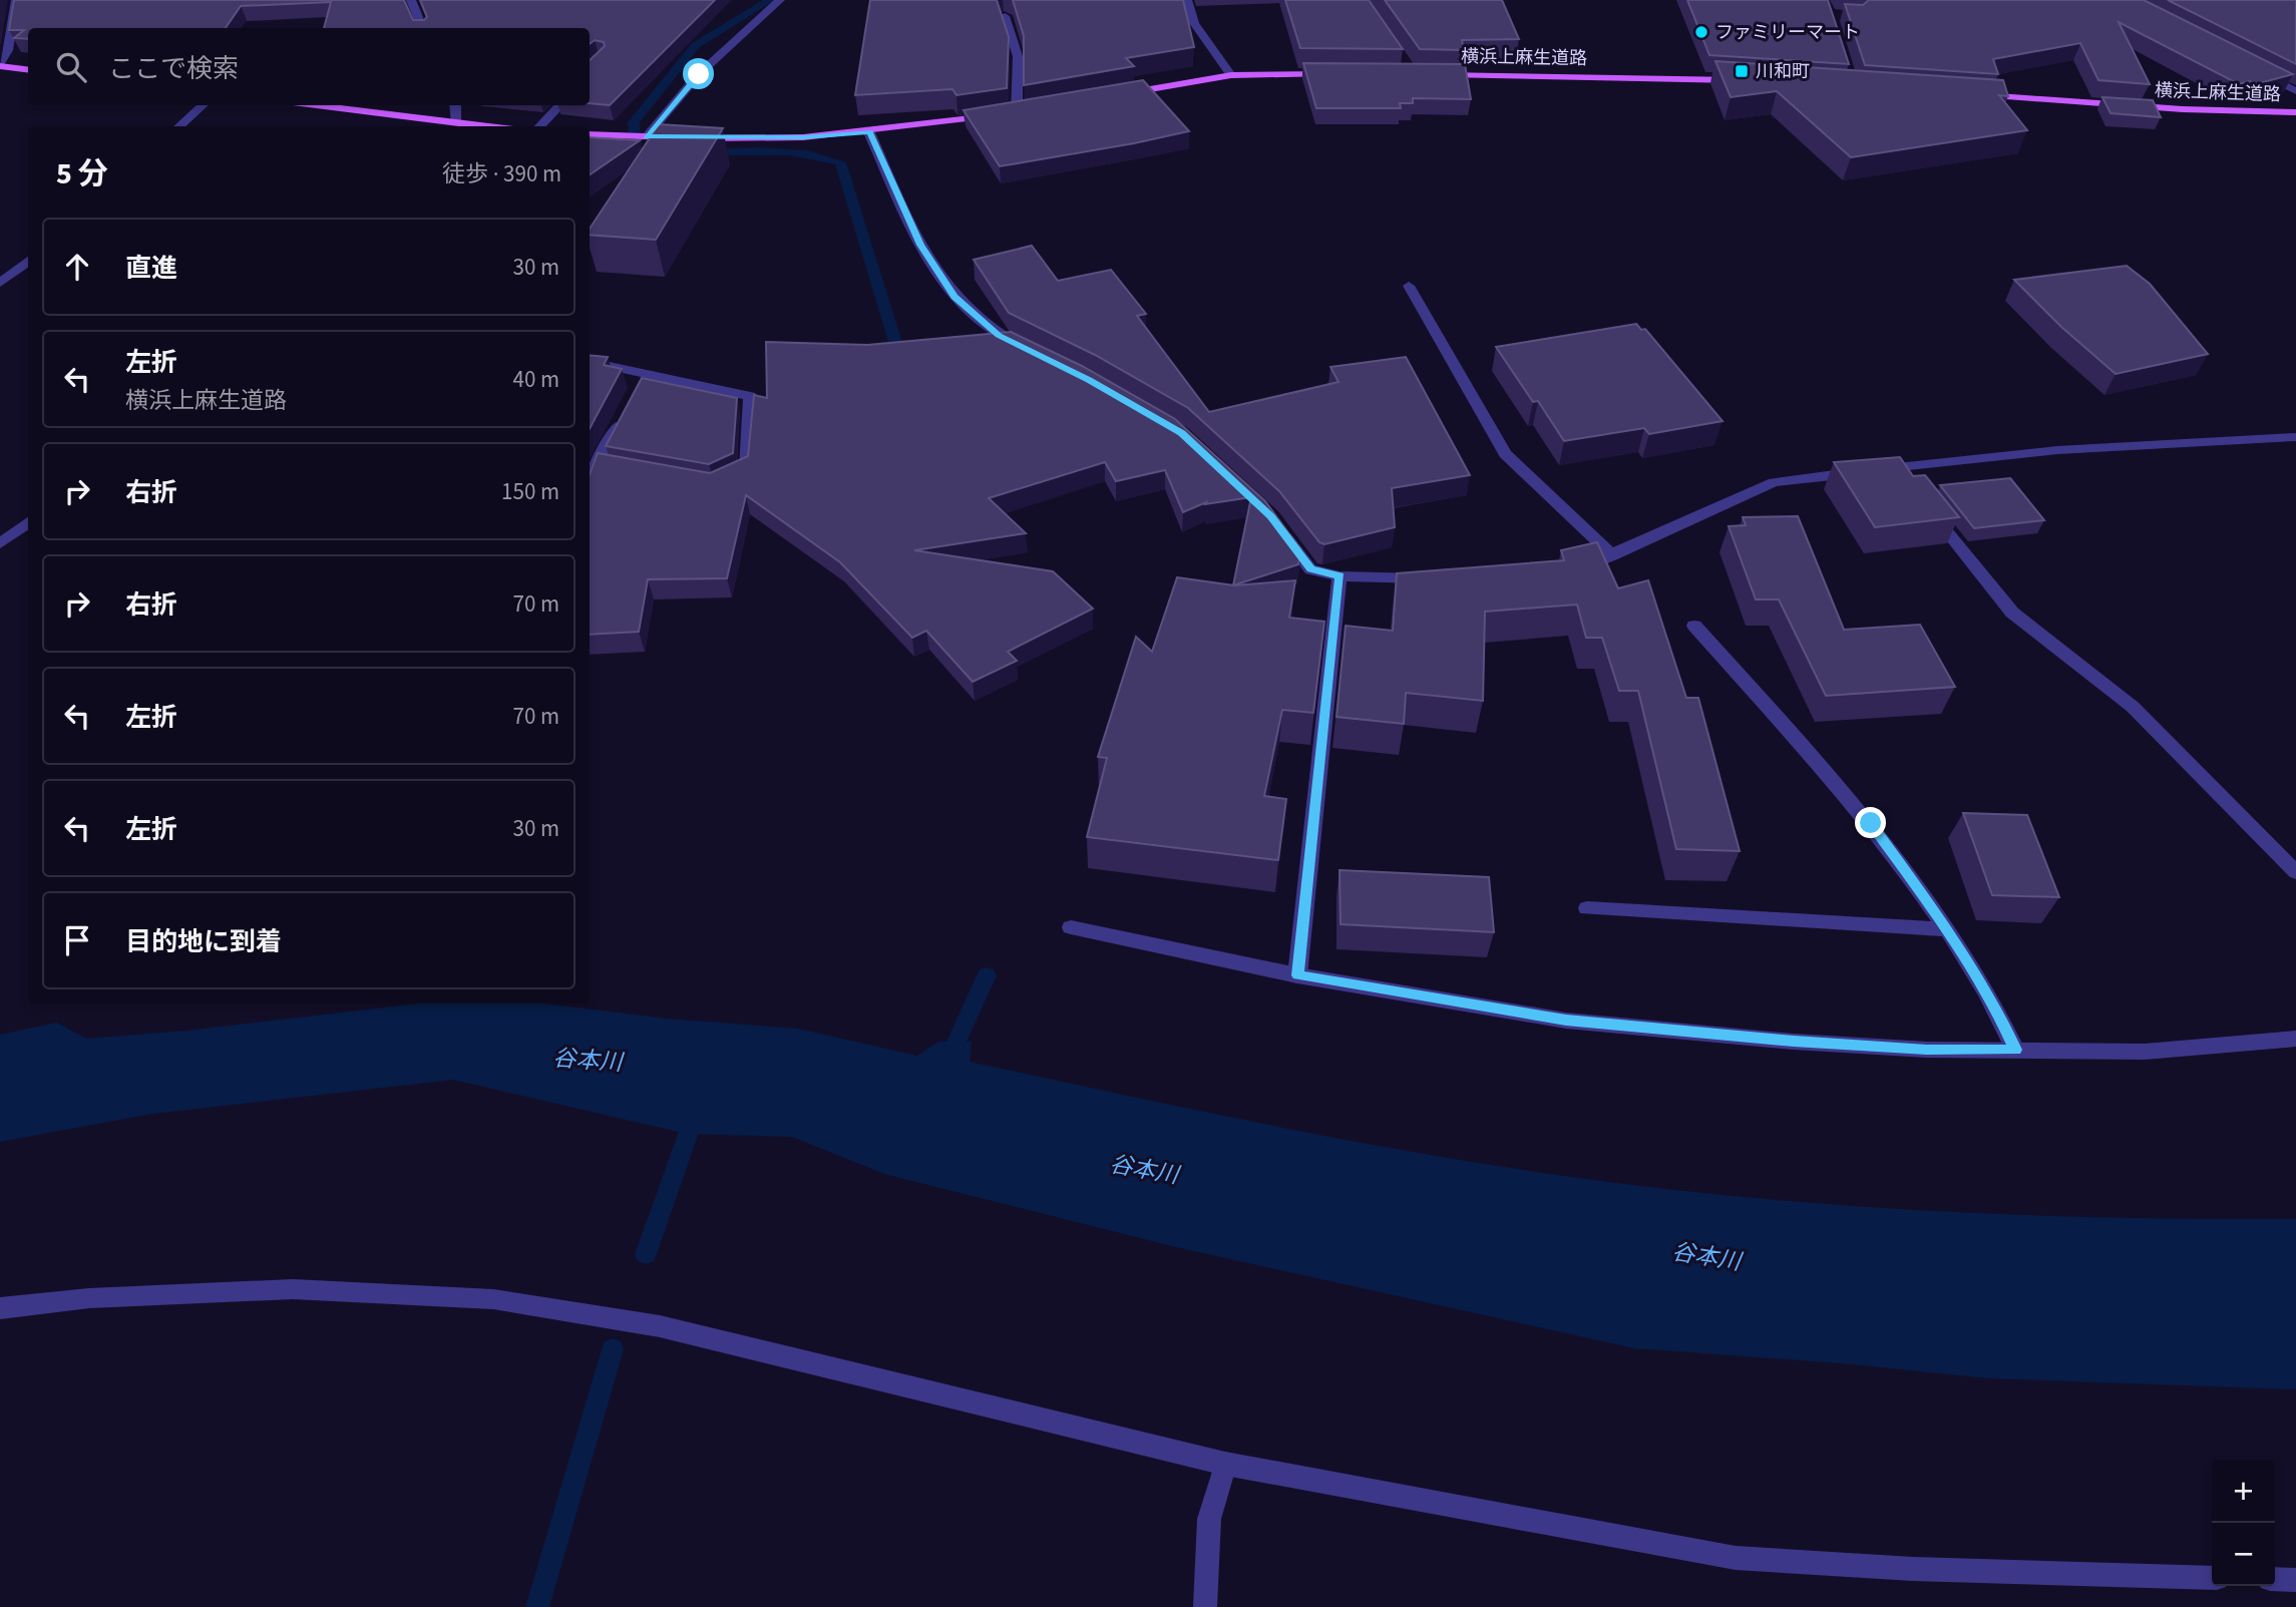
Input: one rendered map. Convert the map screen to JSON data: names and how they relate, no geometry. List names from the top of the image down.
{
  "streets": {
    "main road": ["横浜上麻生道路"]
  },
  "water": ["谷本川"],
  "places": {
    "other": ["ファミリーマート"],
    "transit": ["川和町"]
  },
  "page": {
    "search": "ここで検索",
    "heading": ["5 分", "徒歩 · 390 m"],
    "list": [
      ["直進", "30 m"],
      ["左折", "横浜上麻生道路", "40 m"],
      ["右折", "150 m"],
      ["右折", "70 m"],
      ["左折", "70 m"],
      ["左折", "30 m"],
      "目的地に到着"
    ],
    "map_buttons": ["+", "−"]
  }
}
